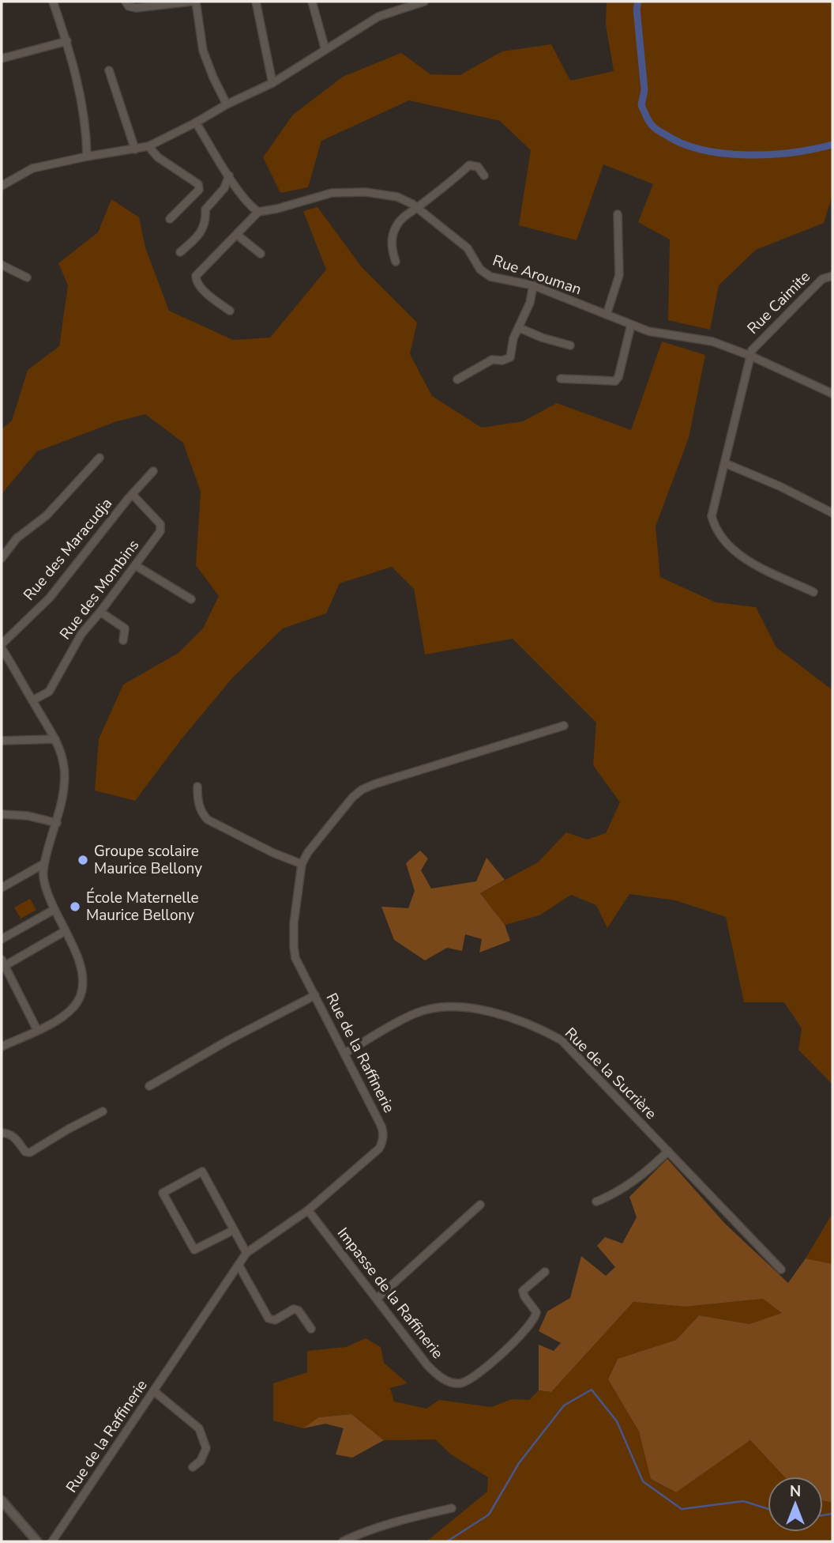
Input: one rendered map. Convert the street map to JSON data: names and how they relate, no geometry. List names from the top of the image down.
{
  "streets": {
    "street": [
      "Rue Arouman",
      "Rue Caimite",
      "Rue des Maracudja",
      "Rue des Mombins",
      "Rue de la Raffinerie",
      "Rue de la Sucrière",
      "Impasse de la Raffinerie"
    ]
  },
  "crossings": [
    ["Rue Arouman", "Rue Caimite"],
    ["Rue des Maracudja", "Rue des Mombins"],
    ["Rue de la Raffinerie", "Rue de la Sucrière"],
    ["Rue de la Raffinerie", "Impasse de la Raffinerie"]
  ],
  "places": ["Groupe scolaire Maurice Bellony", "École Maternelle Maurice Bellony"],
  "north": "top"
}
